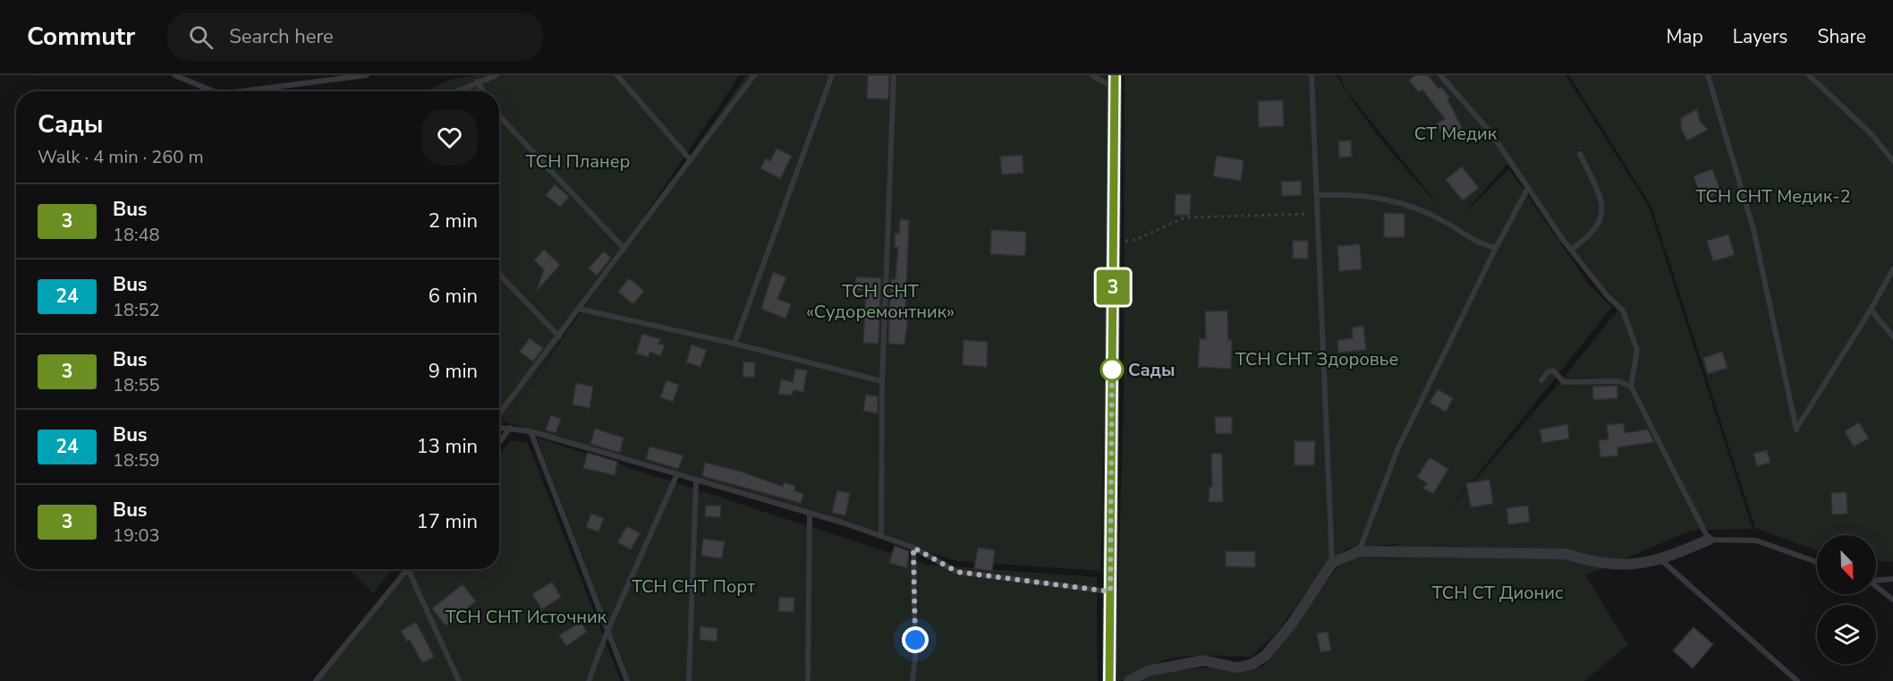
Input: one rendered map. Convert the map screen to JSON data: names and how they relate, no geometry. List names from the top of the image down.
{
  "parks": [
    "СТ Медик",
    "ТСН Планер",
    "ТСН СНТ Медик-2",
    "ТСН СНТ «Судоремонтник»",
    "ТСН СНТ Здоровье",
    "ТСН СНТ Порт",
    "ТСН СТ Дионис",
    "ТСН СНТ Источник"
  ],
  "places": ["Сады"],
  "lines": ["bus line 3"],
  "north": "bottom right",
  "page": {
    "header": "Commutr",
    "search": "Search here",
    "nav": ["Map", "Layers", "Share"],
    "on_map": "3",
    "heading": ["Сады", "Walk · 4 min · 260 m"],
    "list": [
      {
        "mark": "3",
        "name": "Bus",
        "note": "18:48",
        "value": "2 min"
      },
      {
        "mark": "24",
        "name": "Bus",
        "note": "18:52",
        "value": "6 min"
      },
      {
        "mark": "3",
        "name": "Bus",
        "note": "18:55",
        "value": "9 min"
      },
      {
        "mark": "24",
        "name": "Bus",
        "note": "18:59",
        "value": "13 min"
      },
      {
        "mark": "3",
        "name": "Bus",
        "note": "19:03",
        "value": "17 min"
      }
    ]
  }
}
